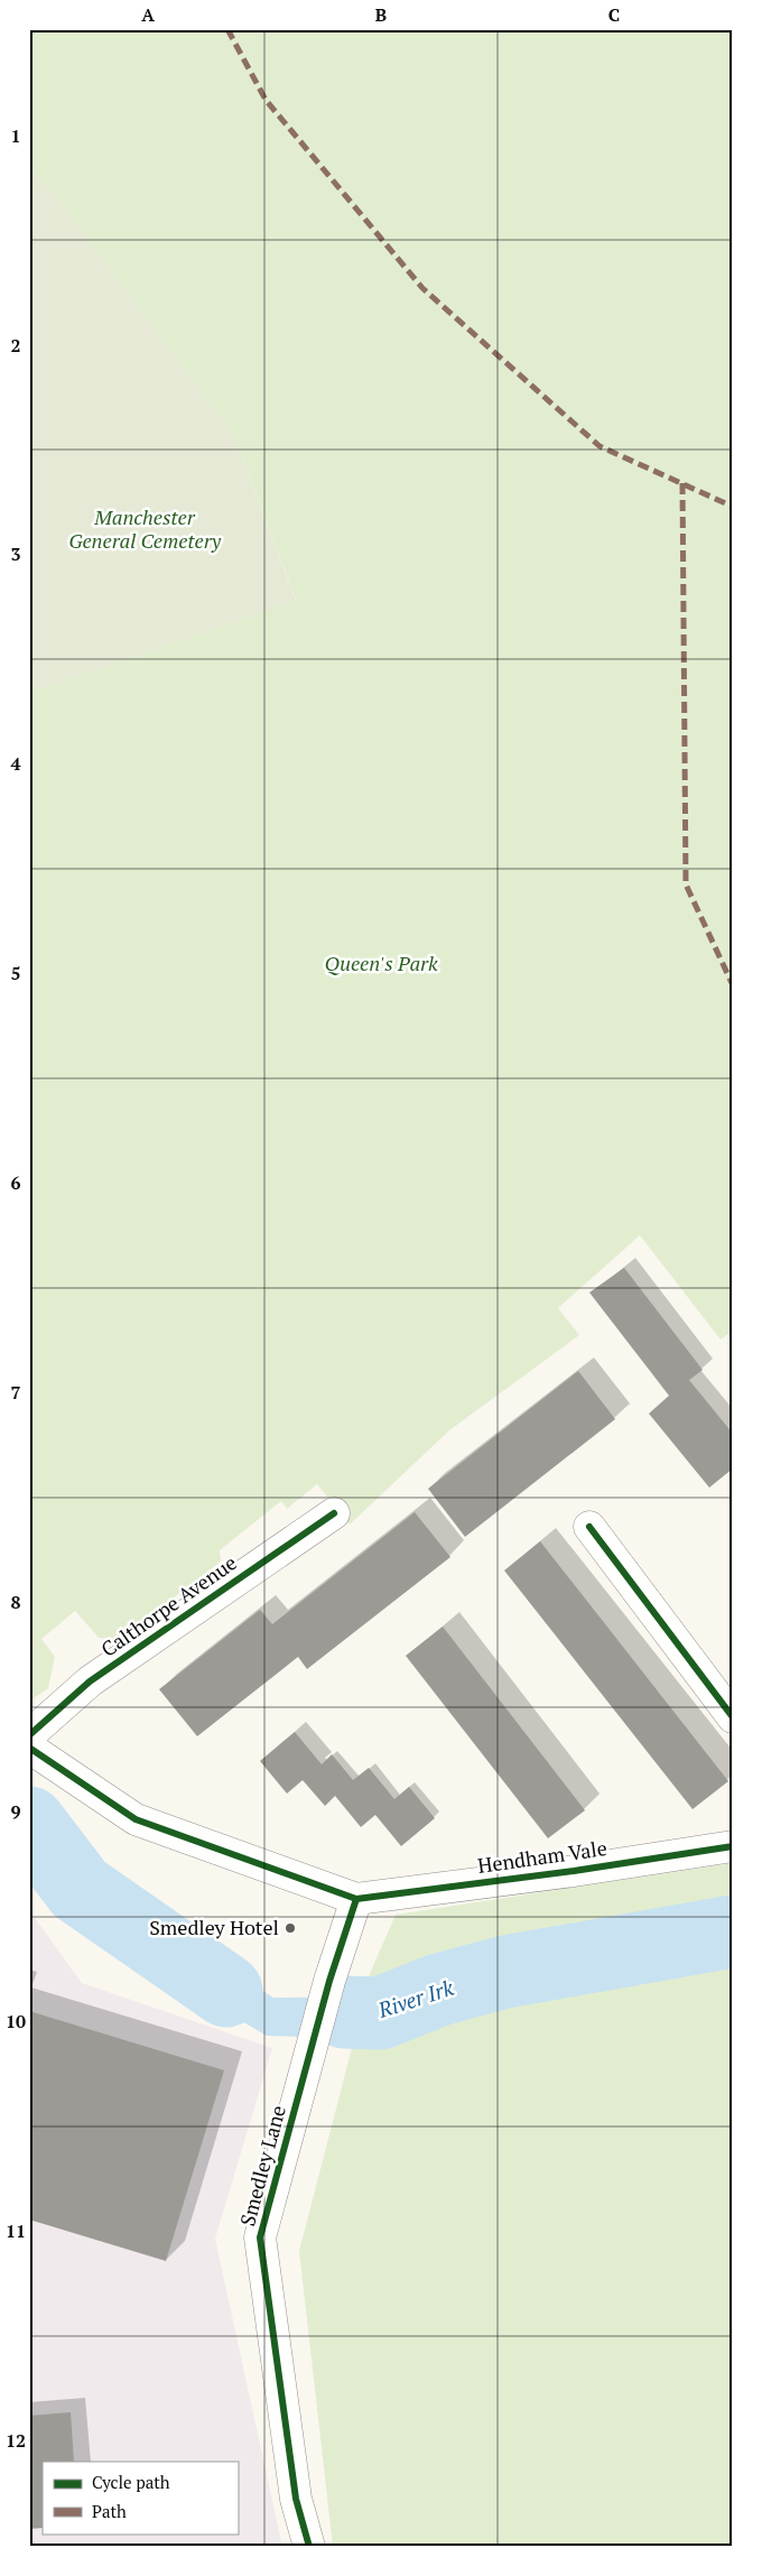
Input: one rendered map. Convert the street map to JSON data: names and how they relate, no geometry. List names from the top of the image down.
{
  "streets": {
    "street": ["Calthorpe Avenue", "Hendham Vale", "Smedley Lane"]
  },
  "crossings": [
    ["Hendham Vale", "Smedley Lane"]
  ],
  "water": ["River Irk"],
  "parks": ["Manchester General Cemetery", "Queen's Park"],
  "places": ["Smedley Hotel"],
  "legend": ["Cycle path", "Path"],
  "grid": {
    "columns": ["A", "B", "C"],
    "rows": [
      "1",
      "2",
      "3",
      "4",
      "5",
      "6",
      "7",
      "8",
      "9",
      "10",
      "11",
      "12"
    ]
  }
}
